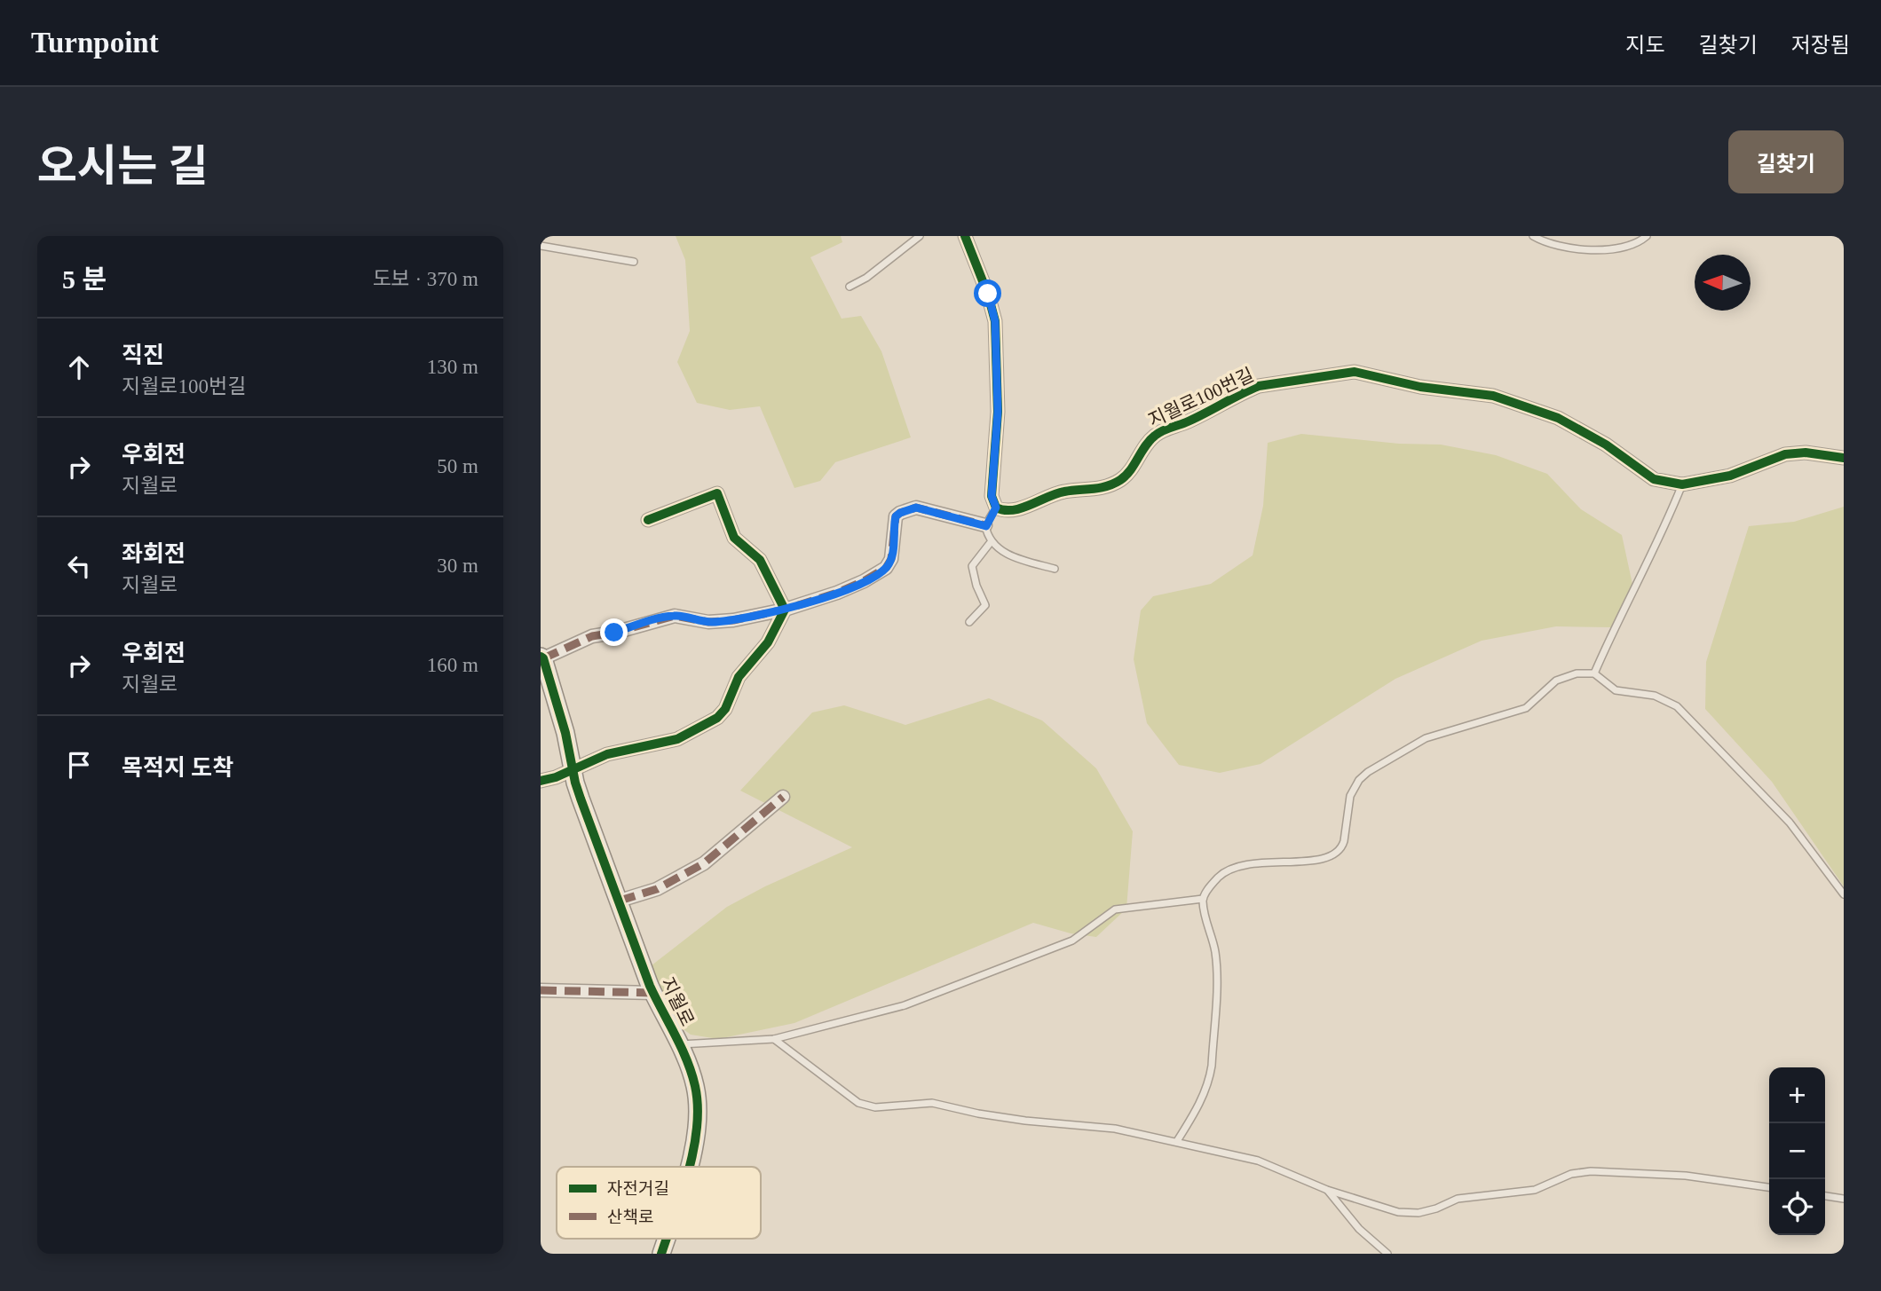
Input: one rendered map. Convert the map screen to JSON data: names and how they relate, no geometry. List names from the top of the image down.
{
  "streets": {
    "street": ["지월로100번길", "지월로"]
  },
  "legend": ["자전거길", "산책로"],
  "north": "left",
  "page": {
    "header": "Turnpoint",
    "nav": ["지도", "길찾기", "저장됨"],
    "title": "오시는 길",
    "buttons": "길찾기",
    "heading": ["5 분", "도보 · 370 m"],
    "list": [
      ["직진", "지월로100번길", "130 m"],
      ["우회전", "지월로", "50 m"],
      ["좌회전", "지월로", "30 m"],
      ["우회전", "지월로", "160 m"],
      "목적지 도착"
    ],
    "map_buttons": ["+", "−"]
  }
}
